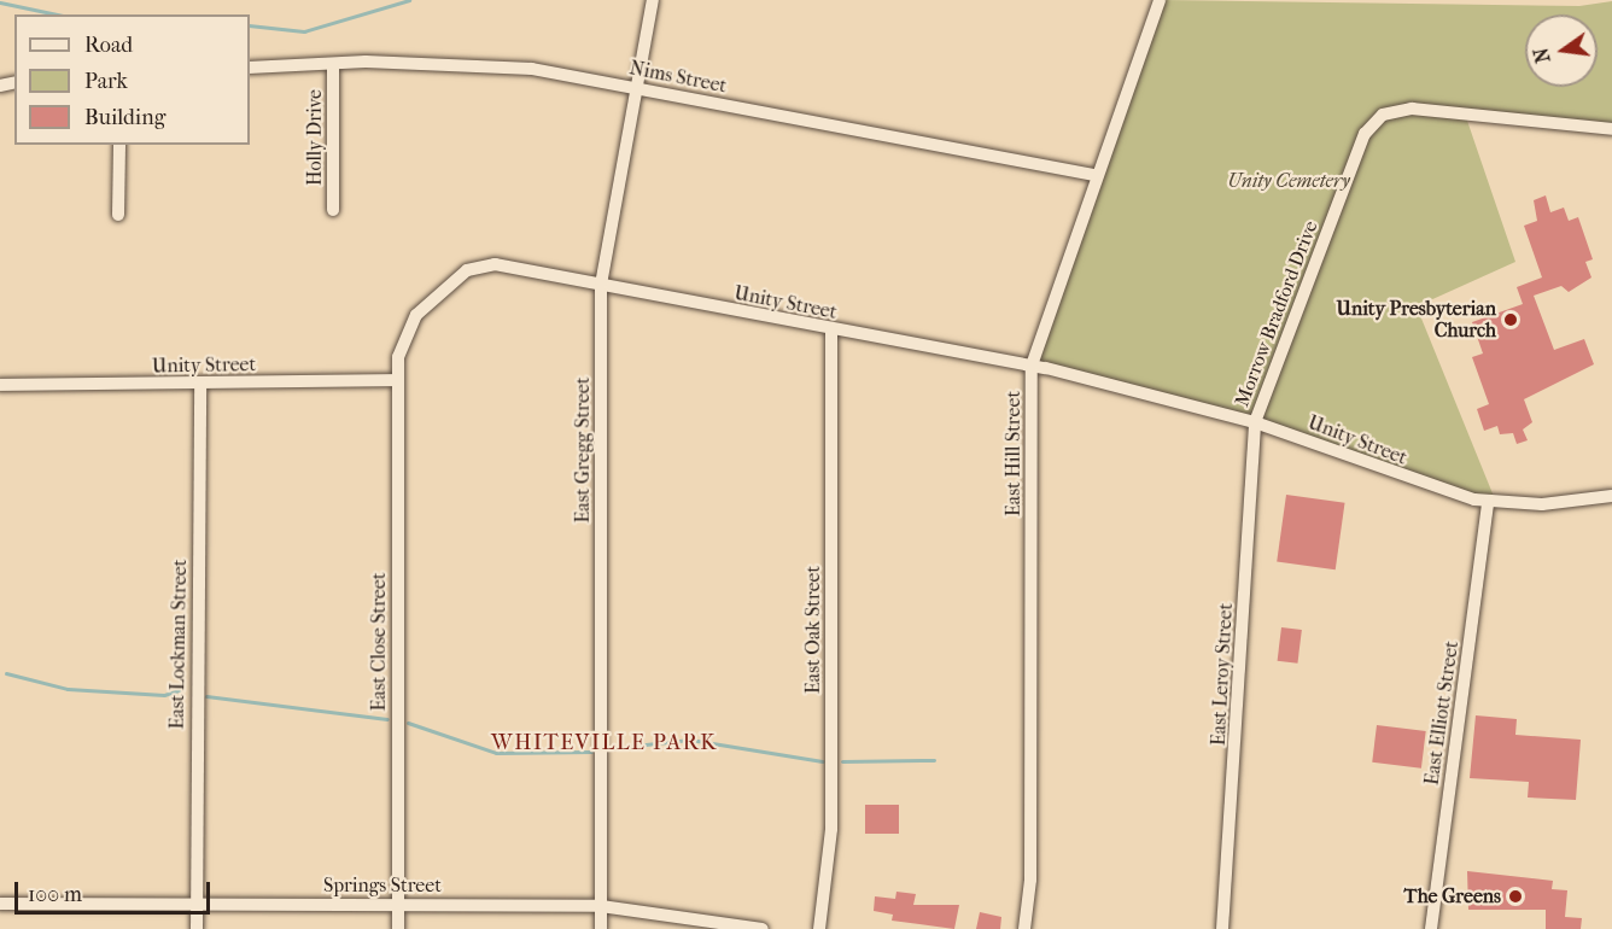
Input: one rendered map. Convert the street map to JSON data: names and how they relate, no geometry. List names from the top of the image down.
{
  "streets": {
    "street": [
      "Nims Street",
      "Holly Drive",
      "Unity Street",
      "Morrow Bradford Drive",
      "East Gregg Street",
      "East Hill Street",
      "East Oak Street",
      "East Close Street",
      "East Lockman Street",
      "East Leroy Street",
      "East Elliott Street",
      "Springs Street"
    ]
  },
  "crossings": [
    ["Nims Street", "Holly Drive"],
    ["Nims Street", "East Gregg Street"],
    ["Nims Street", "East Hill Street"],
    ["Unity Street", "Morrow Bradford Drive"],
    ["Unity Street", "East Gregg Street"],
    ["Unity Street", "East Hill Street"],
    ["Unity Street", "East Oak Street"],
    ["Unity Street", "East Close Street"],
    ["Unity Street", "East Lockman Street"],
    ["Unity Street", "East Leroy Street"],
    ["Unity Street", "East Elliott Street"],
    ["Morrow Bradford Drive", "East Leroy Street"],
    ["East Gregg Street", "Springs Street"],
    ["East Close Street", "Springs Street"],
    ["East Lockman Street", "Springs Street"]
  ],
  "districts": ["WHITEVILLE PARK"],
  "parks": ["Unity Cemetery"],
  "places": ["Unity Presbyterian Church", "The Greens"],
  "legend": ["Road", "Park", "Building"],
  "scale_bar": "100 m",
  "north": "left"
}
